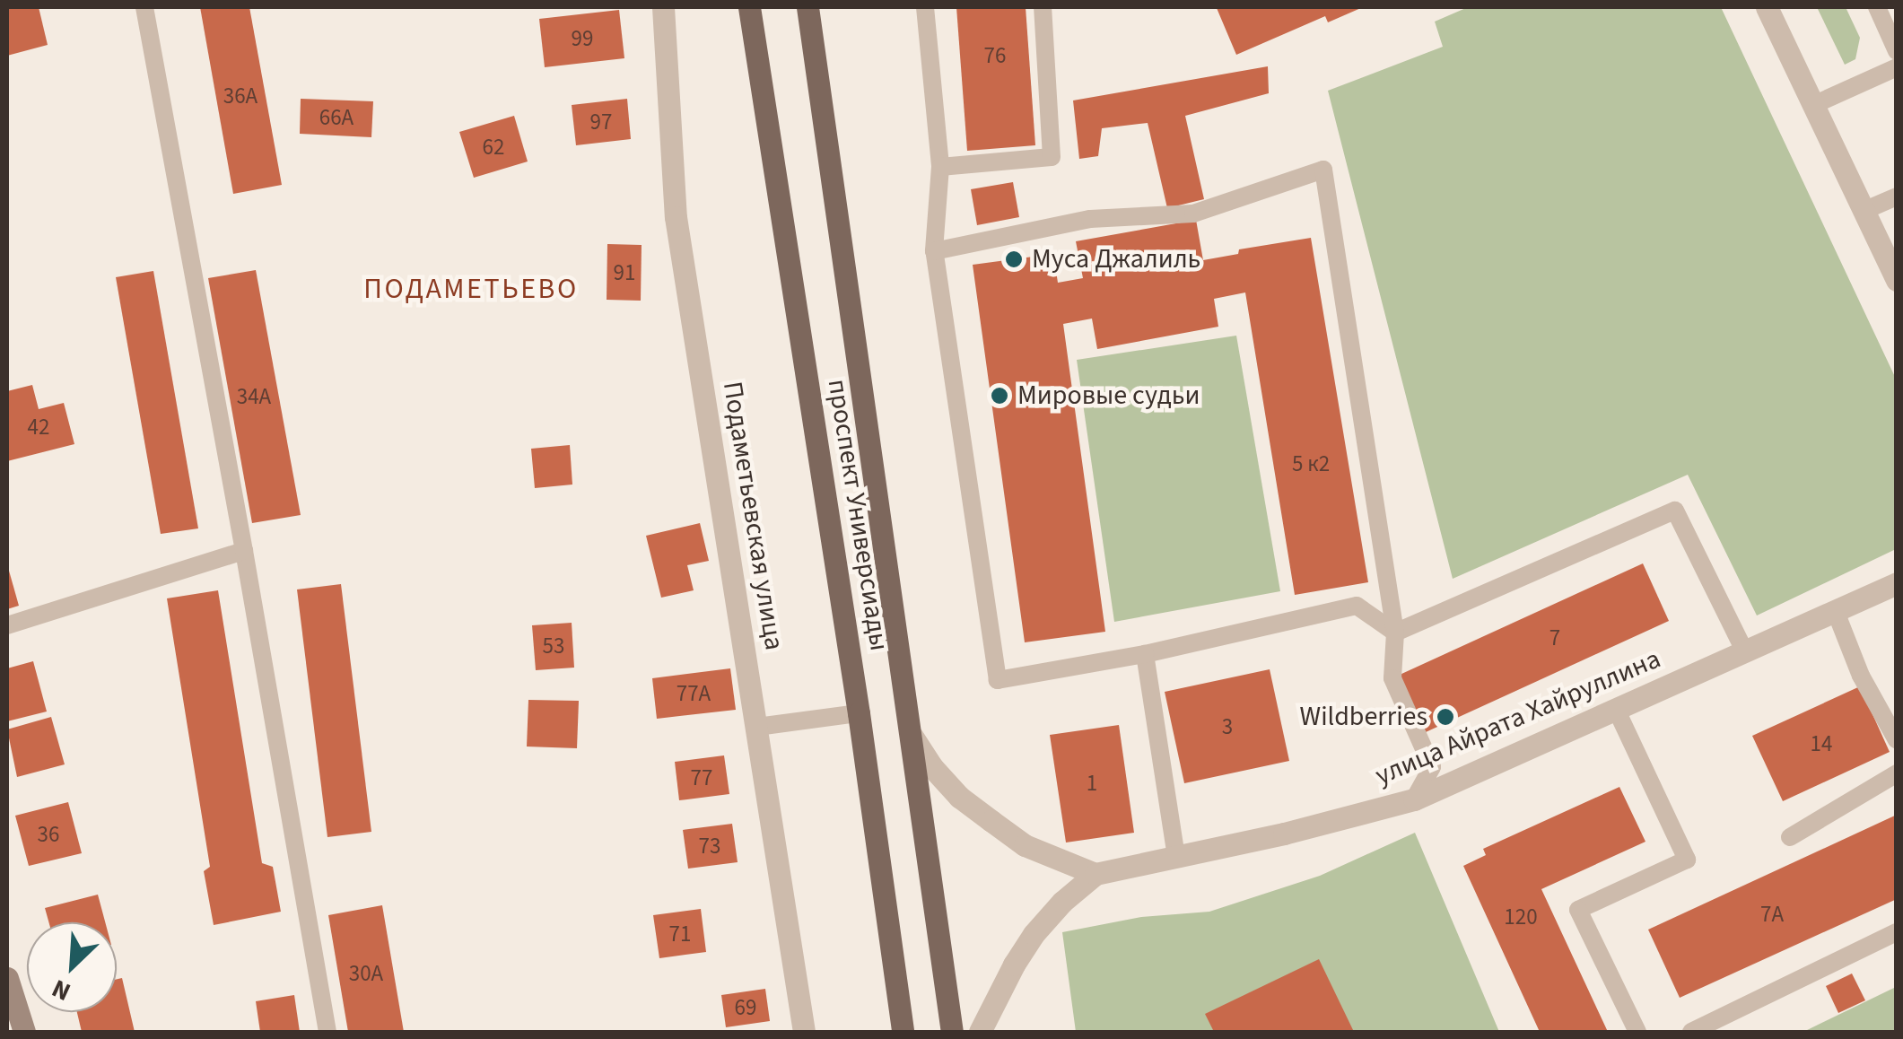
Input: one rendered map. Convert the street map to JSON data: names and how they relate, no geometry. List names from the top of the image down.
{
  "streets": {
    "main road": ["проспект Универсиады"],
    "street": ["Подаметьевская улица", "улица Айрата Хайруллина"]
  },
  "districts": ["ПОДАМЕТЬЕВО"],
  "places": ["Муса Джалиль", "Мировые судьи", "Wildberries"],
  "house_numbers": [
    "99",
    "76",
    "36А",
    "66А",
    "97",
    "62",
    "91",
    "34А",
    "42",
    "5 к2",
    "7",
    "53",
    "77А",
    "3",
    "14",
    "77",
    "1",
    "36",
    "73",
    "7А",
    "120",
    "71",
    "30А",
    "69"
  ],
  "north": "bottom left"
}
